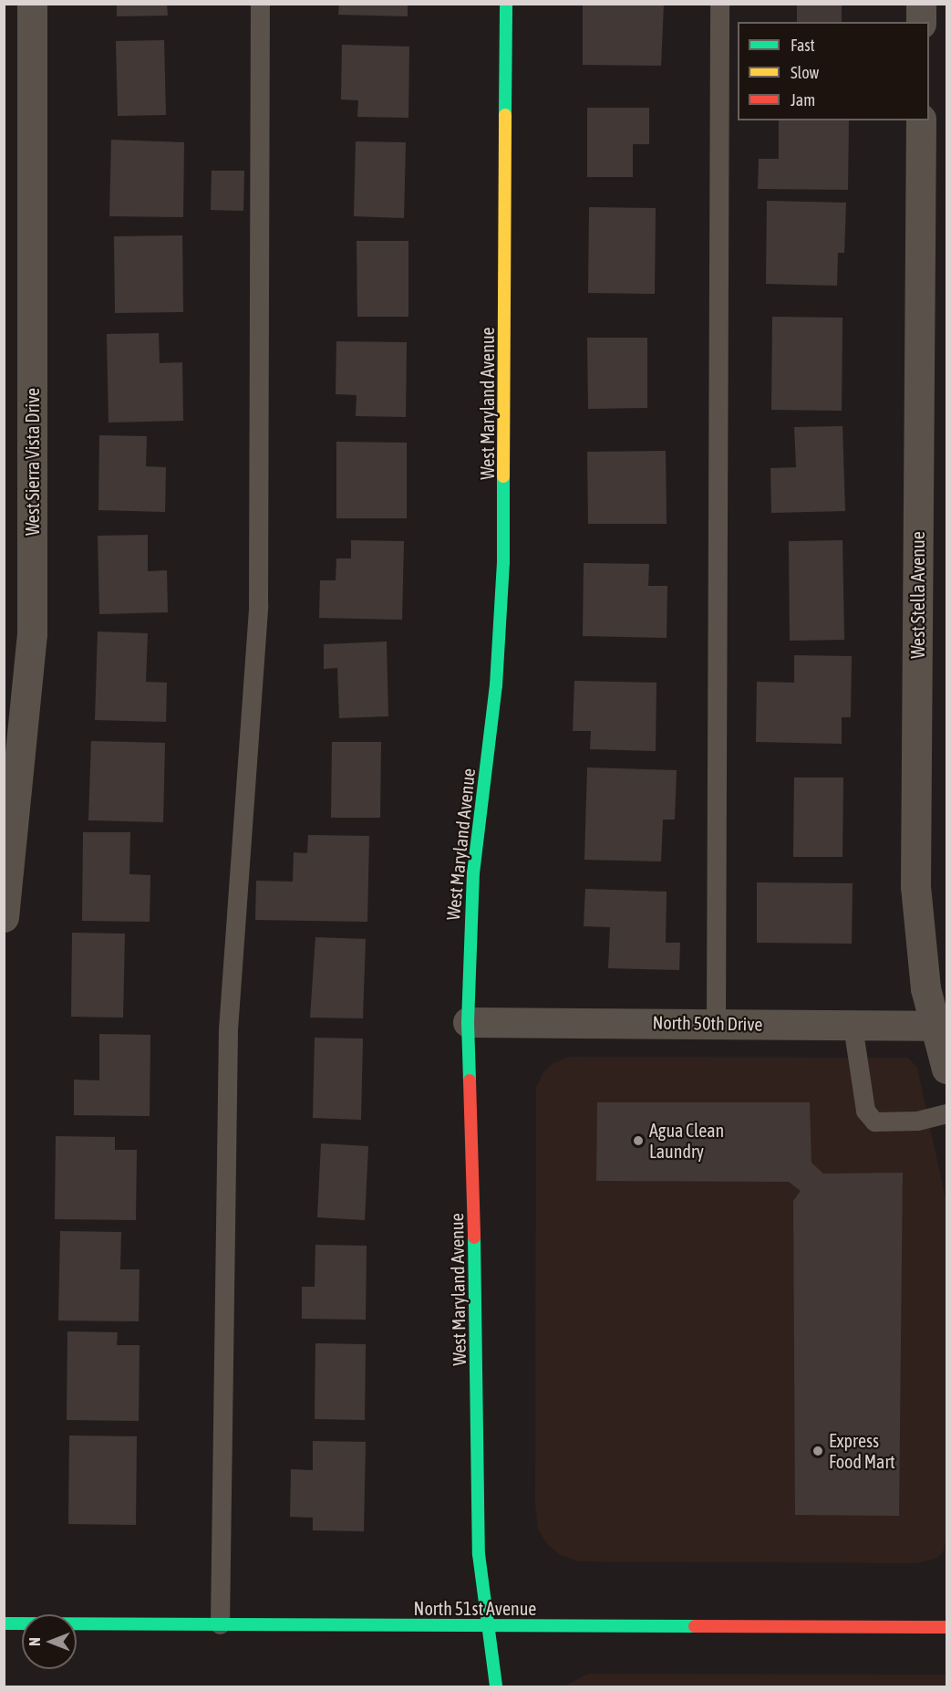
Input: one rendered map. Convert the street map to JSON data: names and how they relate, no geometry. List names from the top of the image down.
{
  "streets": {
    "street": [
      "West Maryland Avenue",
      "West Sierra Vista Drive",
      "West Stella Avenue",
      "North 50th Drive",
      "North 51st Avenue"
    ]
  },
  "crossings": [
    ["West Maryland Avenue", "North 50th Drive"],
    ["West Maryland Avenue", "North 51st Avenue"],
    ["West Stella Avenue", "North 50th Drive"]
  ],
  "places": ["Agua Clean Laundry", "Express Food Mart"],
  "legend": ["Fast", "Slow", "Jam"],
  "north": "left"
}
